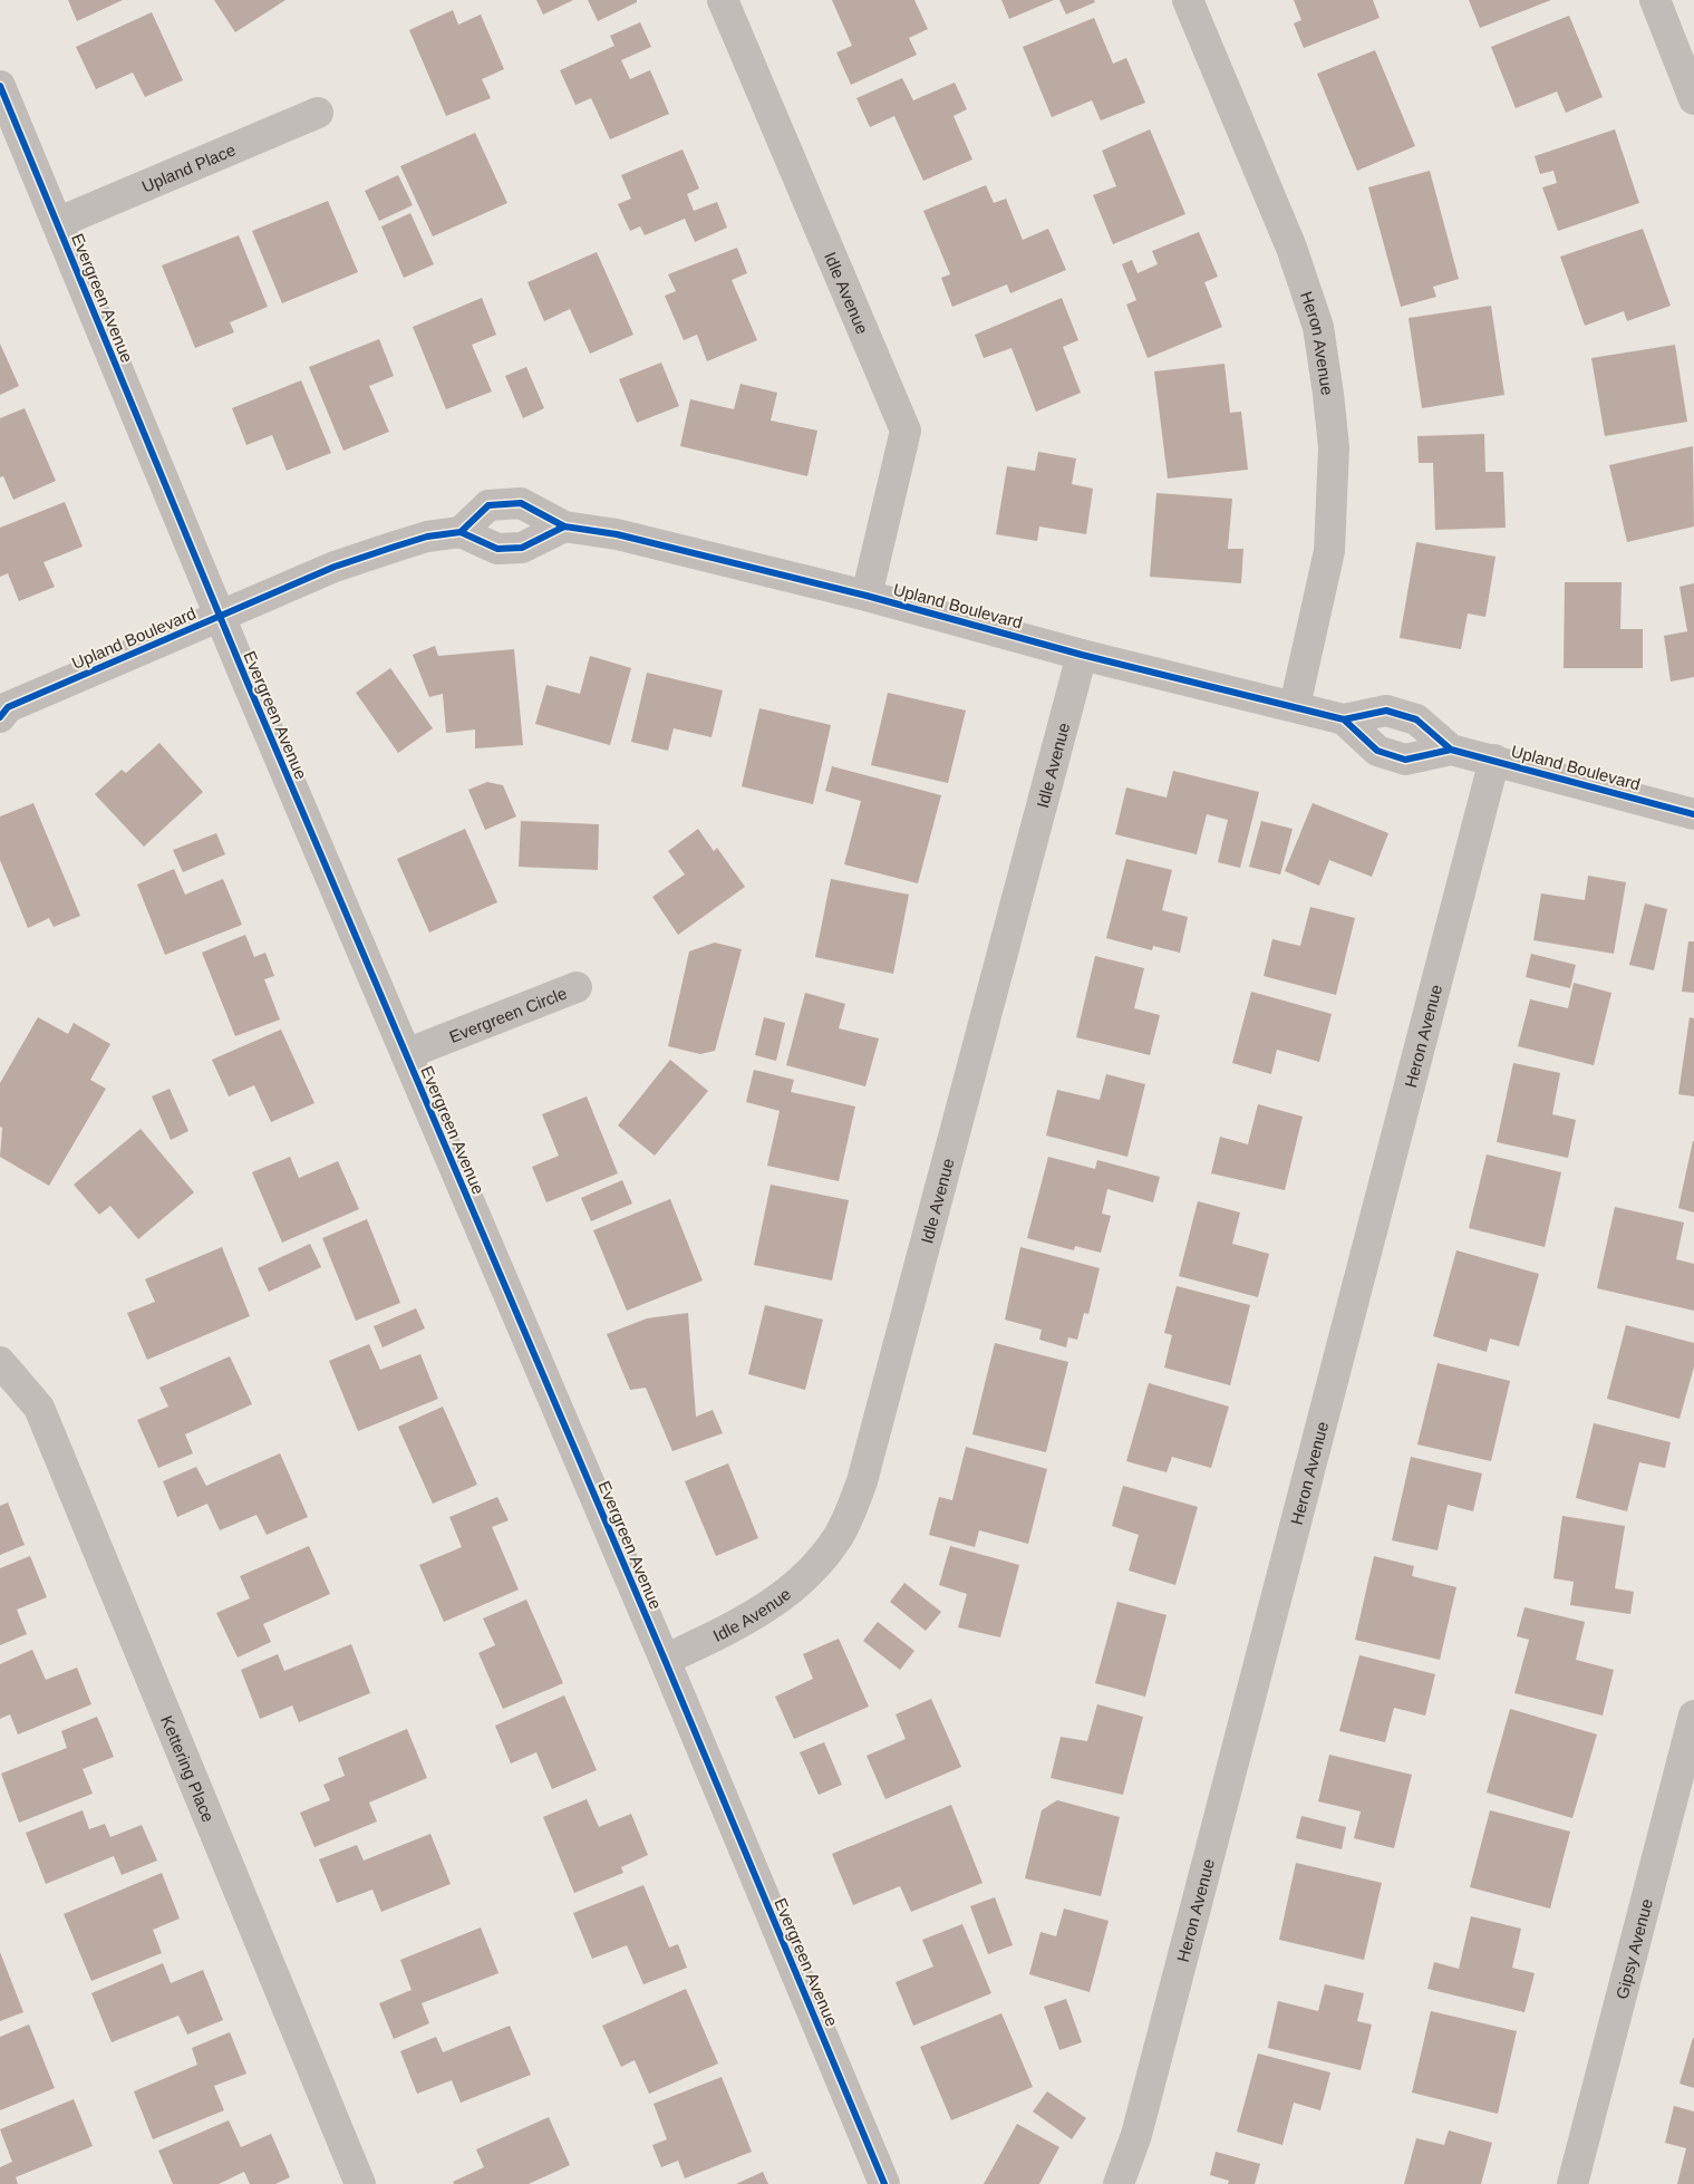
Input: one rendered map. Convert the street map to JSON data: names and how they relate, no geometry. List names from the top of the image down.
{
  "streets": {
    "street": [
      "Upland Place",
      "Idle Avenue",
      "Evergreen Avenue",
      "Heron Avenue",
      "Upland Boulevard",
      "Evergreen Circle",
      "Kettering Place",
      "Gipsy Avenue"
    ]
  },
  "crossings": [
    ["Upland Place", "Evergreen Avenue"],
    ["Idle Avenue", "Evergreen Avenue"],
    ["Idle Avenue", "Upland Boulevard"],
    ["Evergreen Avenue", "Upland Boulevard"],
    ["Evergreen Avenue", "Evergreen Circle"],
    ["Heron Avenue", "Upland Boulevard"]
  ]
}
